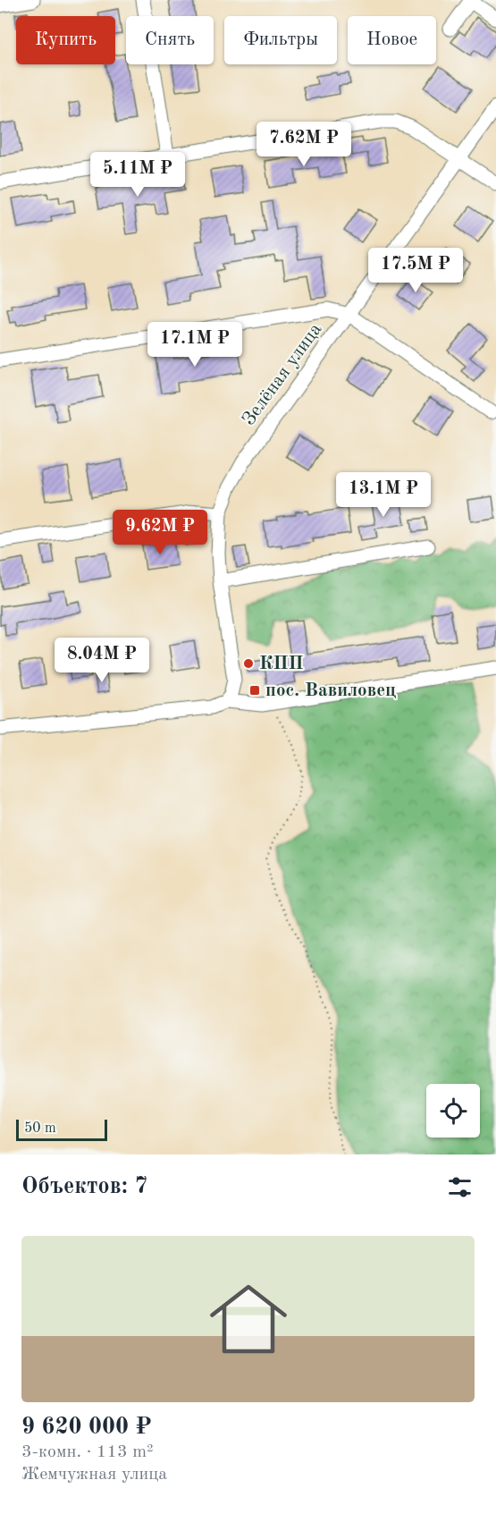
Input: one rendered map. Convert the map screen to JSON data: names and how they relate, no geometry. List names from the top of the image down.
{
  "streets": {
    "street": ["Зелёная улица"]
  },
  "places": {
    "other": ["КПП"],
    "transit": ["пос. Вавиловец"]
  },
  "scale_bar": "50 m",
  "page": {
    "chip": [
      "Купить",
      "Снять",
      "Фильтры",
      "Новое"
    ],
    "price": [
      "7.62M ₽",
      "5.11M ₽",
      "17.5M ₽",
      "17.1M ₽",
      "13.1M ₽",
      "9.62M ₽",
      "8.04M ₽"
    ],
    "scale": "50 m",
    "heading": "Объектов: 7",
    "list": [
      {
        "name": "9 620 000 ₽",
        "note": "3-комн. · 113 m² · Жемчужная улица"
      }
    ]
  }
}
